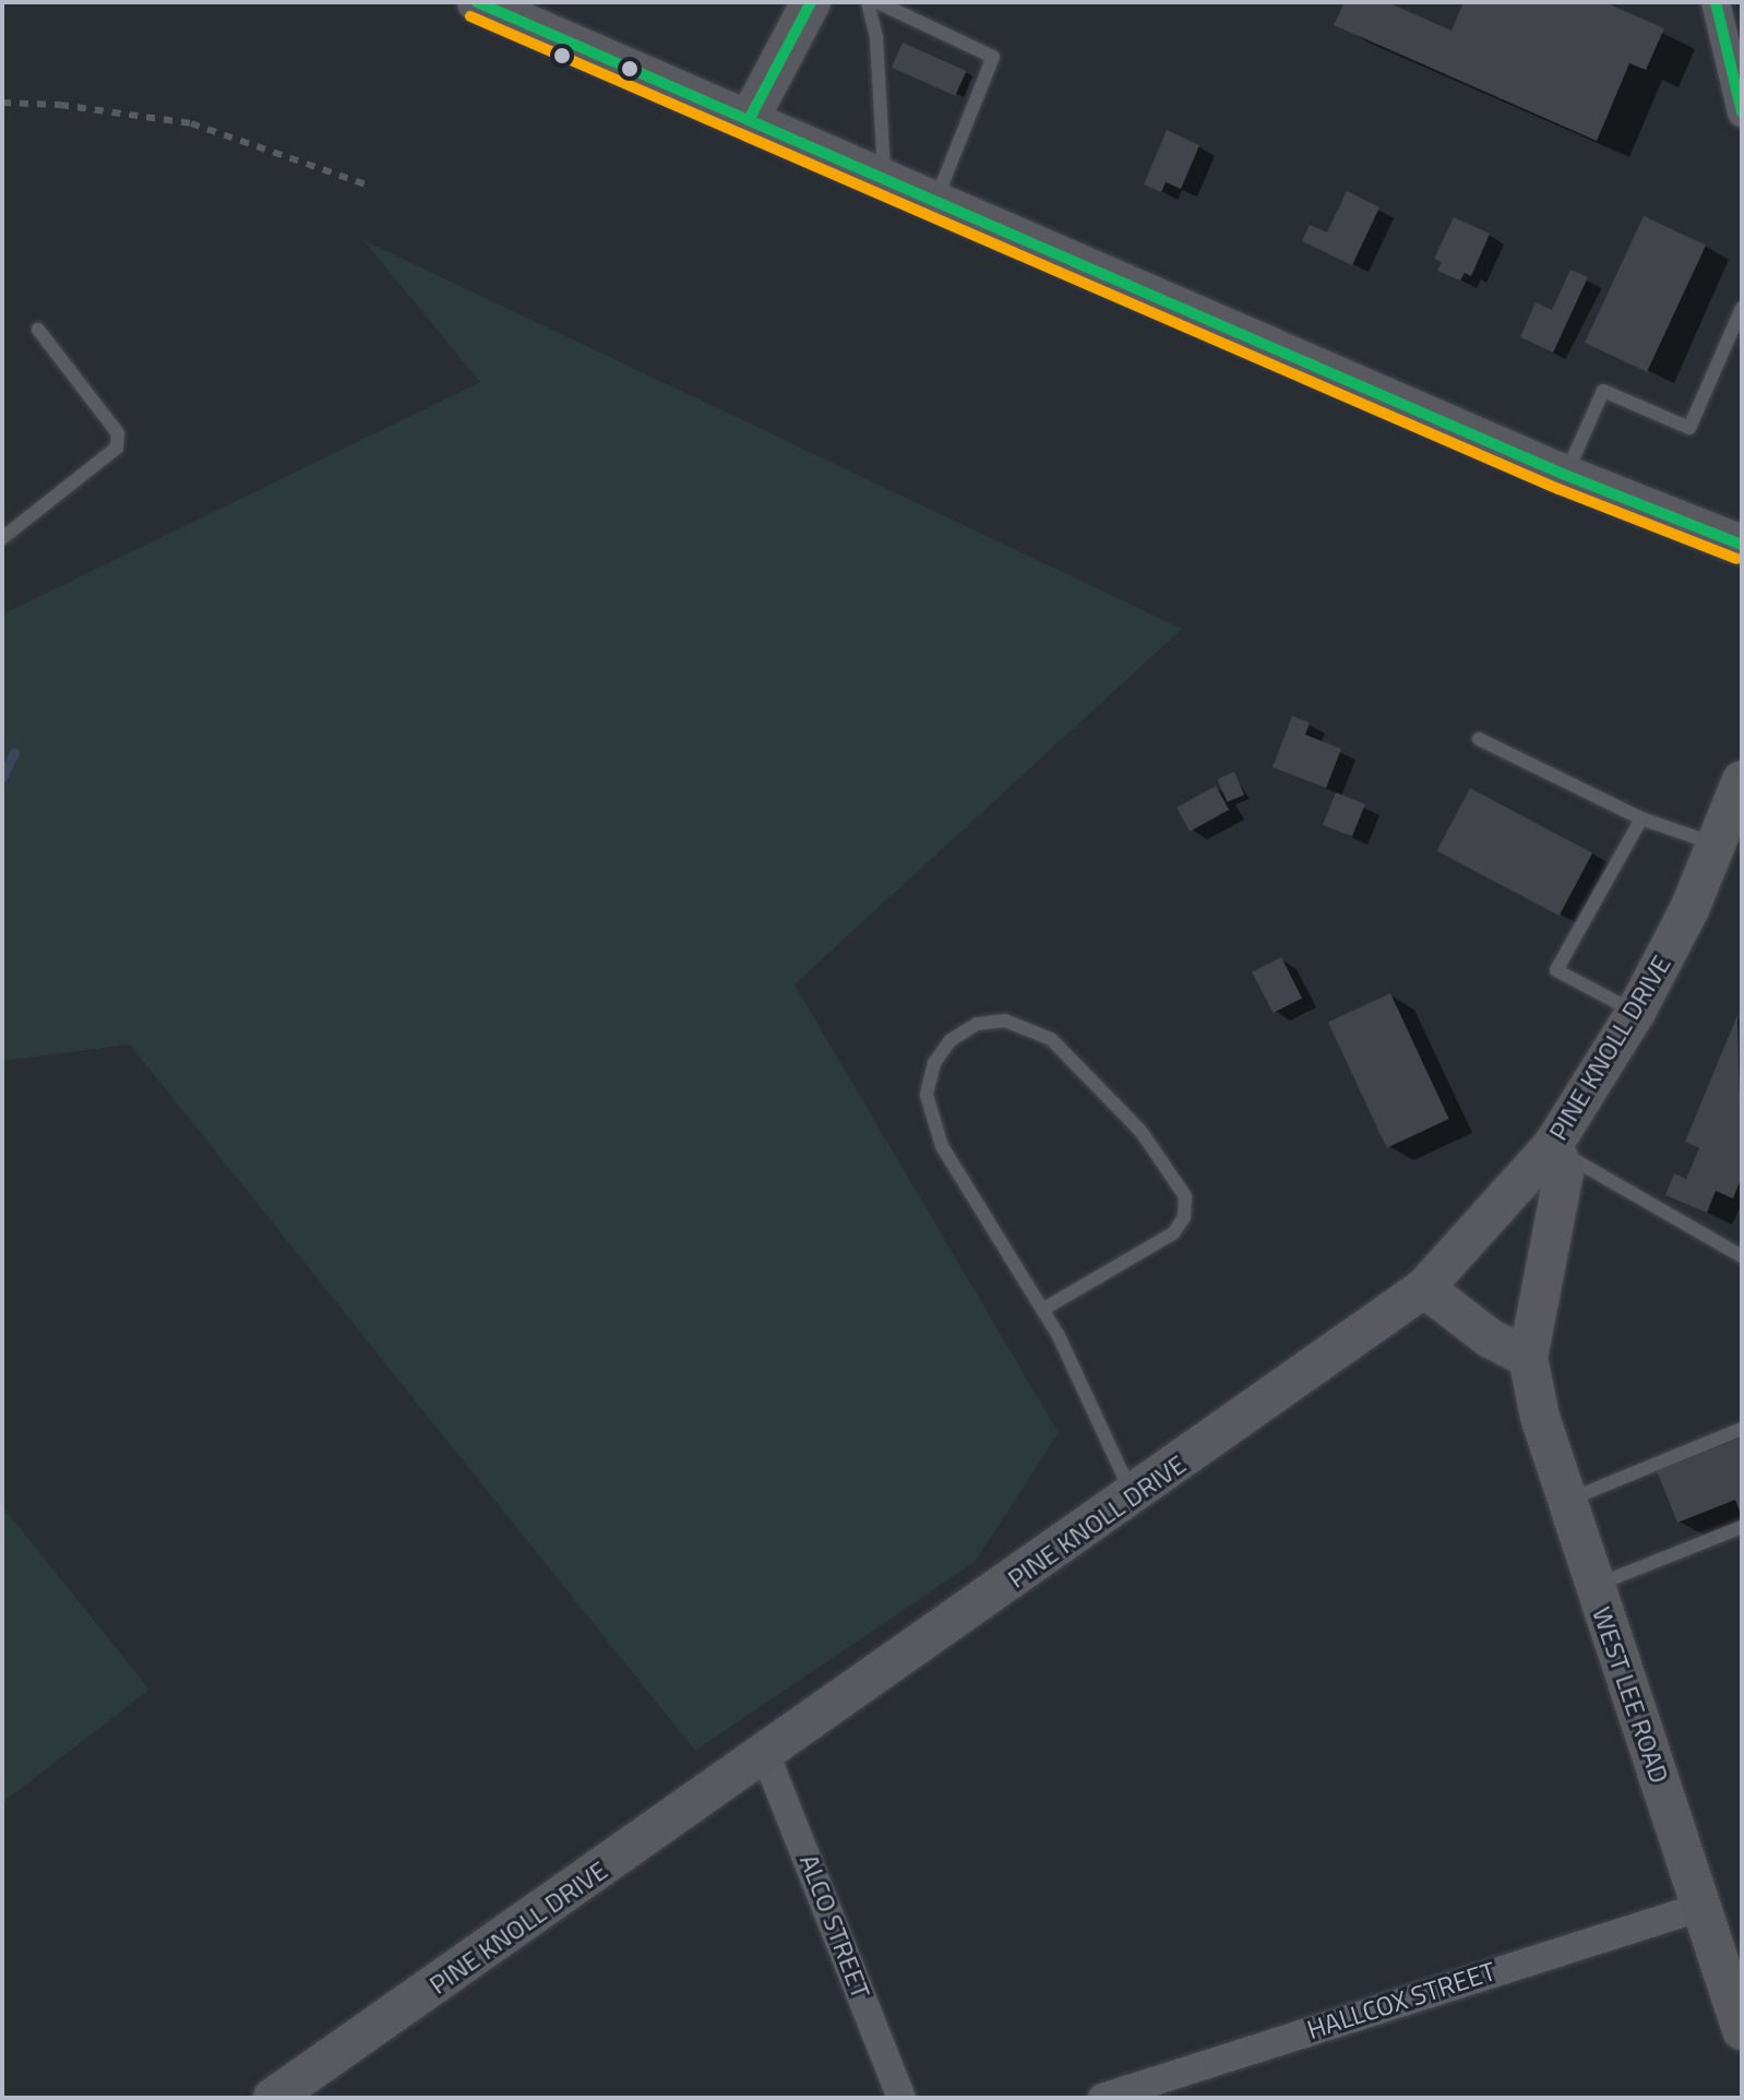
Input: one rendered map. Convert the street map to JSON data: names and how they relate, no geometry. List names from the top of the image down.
{
  "streets": {
    "street": [
      "PINE KNOLL DRIVE",
      "WEST LEE ROAD",
      "ALCO STREET",
      "HALLCOX STREET"
    ]
  },
  "crossings": [
    ["PINE KNOLL DRIVE", "WEST LEE ROAD"],
    ["PINE KNOLL DRIVE", "ALCO STREET"],
    ["WEST LEE ROAD", "HALLCOX STREET"]
  ]
}
